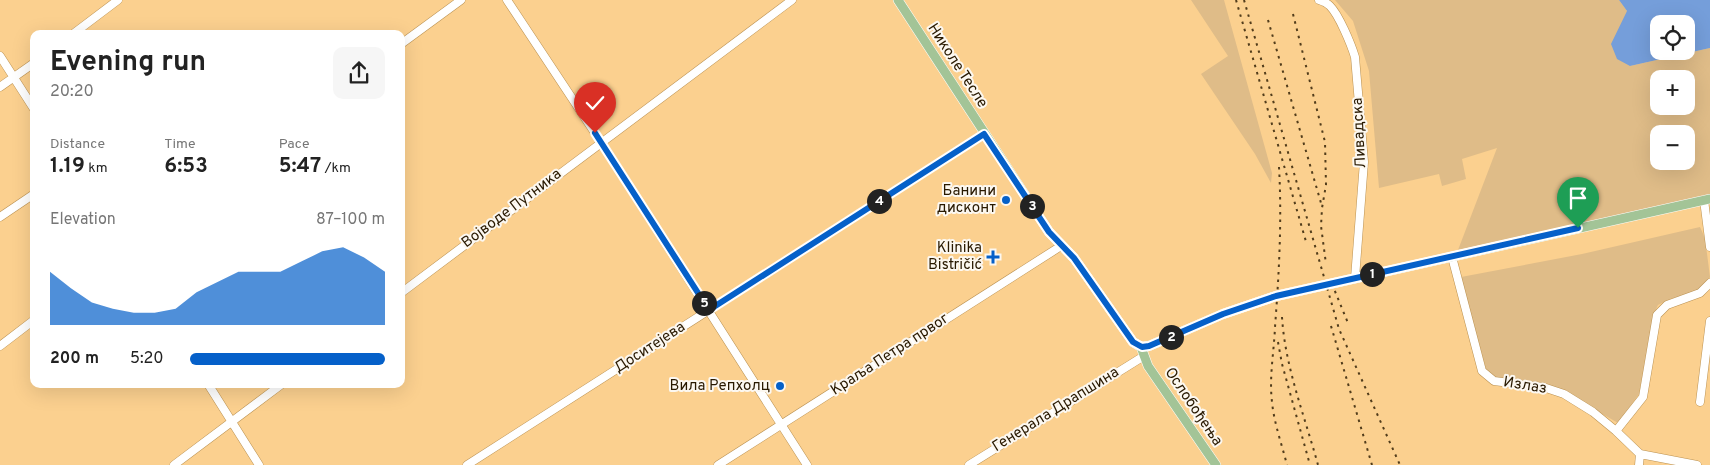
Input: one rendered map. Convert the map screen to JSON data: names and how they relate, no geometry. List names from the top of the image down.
{
  "streets": {
    "main road": ["Николе Тесле", "Ослобођења"],
    "street": [
      "Ливадска",
      "Војводе Путника",
      "Доситејева",
      "Краља Петра првог",
      "Излаз",
      "Генерала Драпшина"
    ]
  },
  "crossings": [
    ["Николе Тесле", "Доситејева"],
    ["Николе Тесле", "Краља Петра првог"],
    ["Ослобођења", "Генерала Драпшина"]
  ],
  "places": {
    "other": ["Банини дисконт", "Вила Репхолц"],
    "health": ["Klinika Bistričić"]
  },
  "page": {
    "map_buttons": ["+", "−"],
    "heading": ["Evening run", "20:20"],
    "stats": [
      ["Distance", "1.19 km"],
      ["Time", "6:53"],
      ["Pace", "5:47 /km"]
    ],
    "pins": [
      "4",
      "3",
      "1",
      "5",
      "2"
    ],
    "chart": ["Elevation", "87–100 m"],
    "list": [
      {
        "name": "200 m",
        "note": "5:20"
      }
    ]
  }
}
